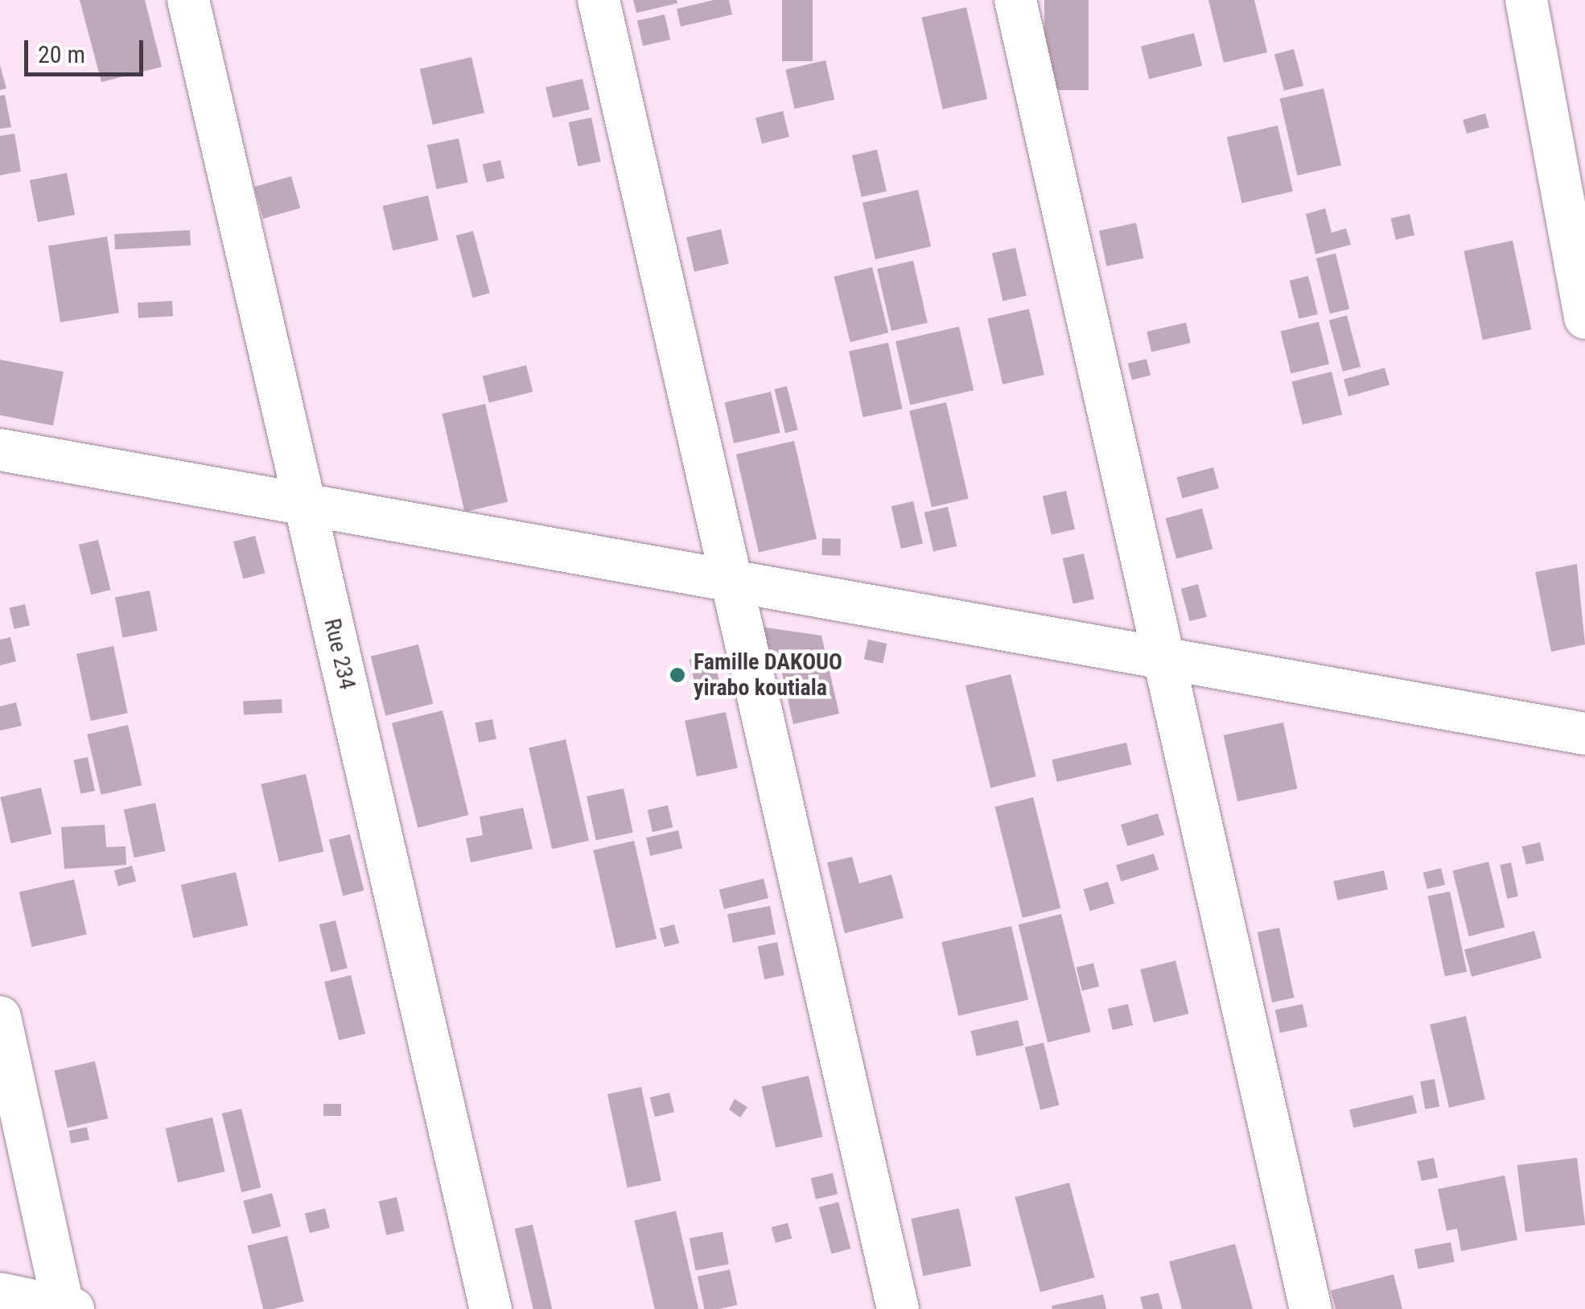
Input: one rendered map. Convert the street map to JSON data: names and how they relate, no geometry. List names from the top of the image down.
{
  "streets": {
    "street": ["Rue 234"]
  },
  "places": ["Famille DAKOUO yirabo koutiala"],
  "scale_bar": "20 m"
}
